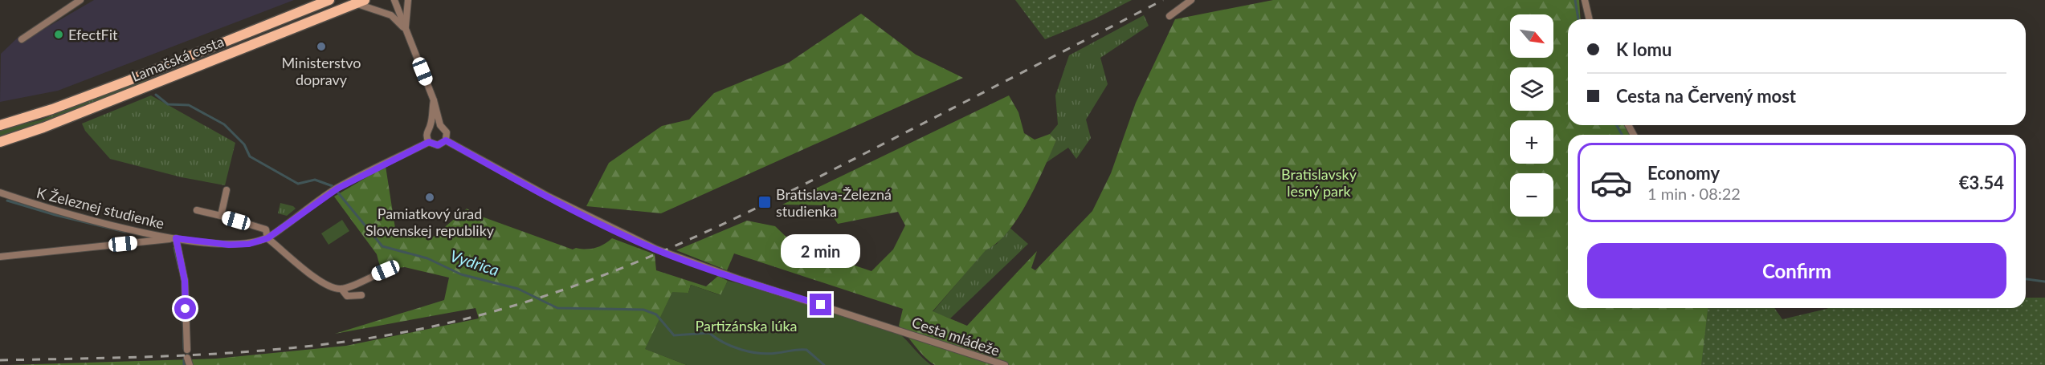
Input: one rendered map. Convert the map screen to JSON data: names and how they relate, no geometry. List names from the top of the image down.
{
  "streets": {
    "main road": ["Lamačská cesta"],
    "street": ["K Železnej studienke", "Cesta mládeže"]
  },
  "crossings": [
    ["K Železnej studienke", "Cesta mládeže"]
  ],
  "water": ["Vydrica"],
  "parks": ["Bratislavský lesný park", "Partizánska lúka"],
  "places": {
    "other": ["EfectFit", "Ministerstvo dopravy", "Pamiatkový úrad Slovenskej republiky"],
    "transit": ["Bratislava-Železná studienka"]
  },
  "north": "bottom right",
  "page": {
    "map_buttons": ["+", "−"],
    "banner": ["K lomu", "Cesta na Červený most"],
    "list": [
      {
        "name": "Economy",
        "note": "1 min · 08:22",
        "value": "€3.54"
      }
    ],
    "buttons": "Confirm",
    "bubble": "2 min"
  }
}
